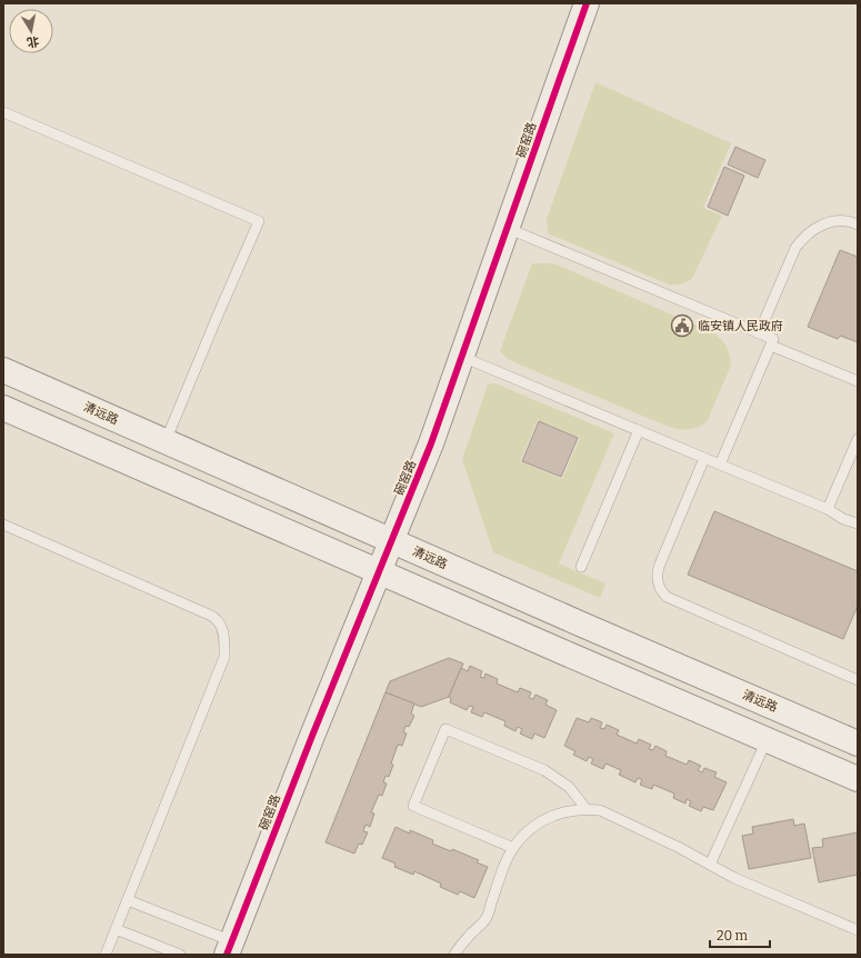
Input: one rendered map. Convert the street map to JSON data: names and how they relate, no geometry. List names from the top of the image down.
{
  "streets": {
    "main road": ["碗窑路", "清远路"]
  },
  "crossings": [
    ["碗窑路", "清远路"]
  ],
  "places": {
    "public building": ["临安镇人民政府"]
  },
  "scale_bar": "20 m",
  "north": "bottom"
}
